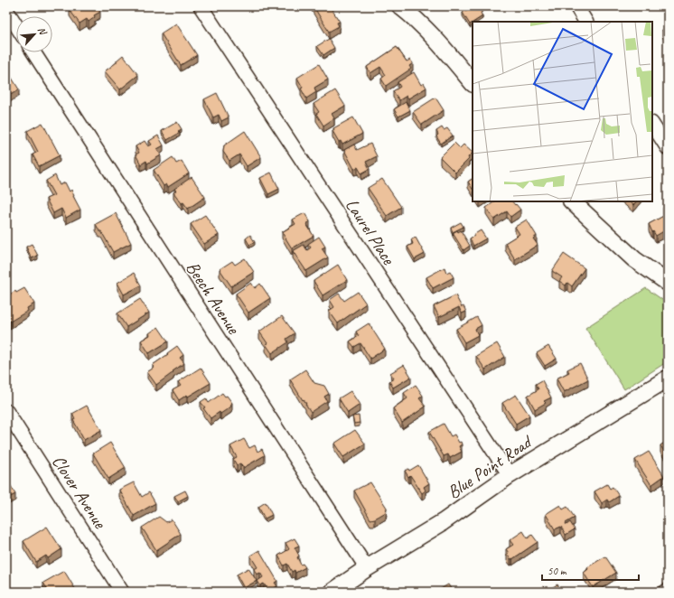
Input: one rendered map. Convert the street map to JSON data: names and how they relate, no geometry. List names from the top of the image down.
{
  "streets": {
    "street": [
      "Laurel Place",
      "Beech Avenue",
      "Blue Point Road",
      "Clover Avenue"
    ]
  },
  "crossings": [
    ["Laurel Place", "Blue Point Road"],
    ["Beech Avenue", "Blue Point Road"]
  ],
  "scale_bar": "50 m",
  "north": "top right"
}
